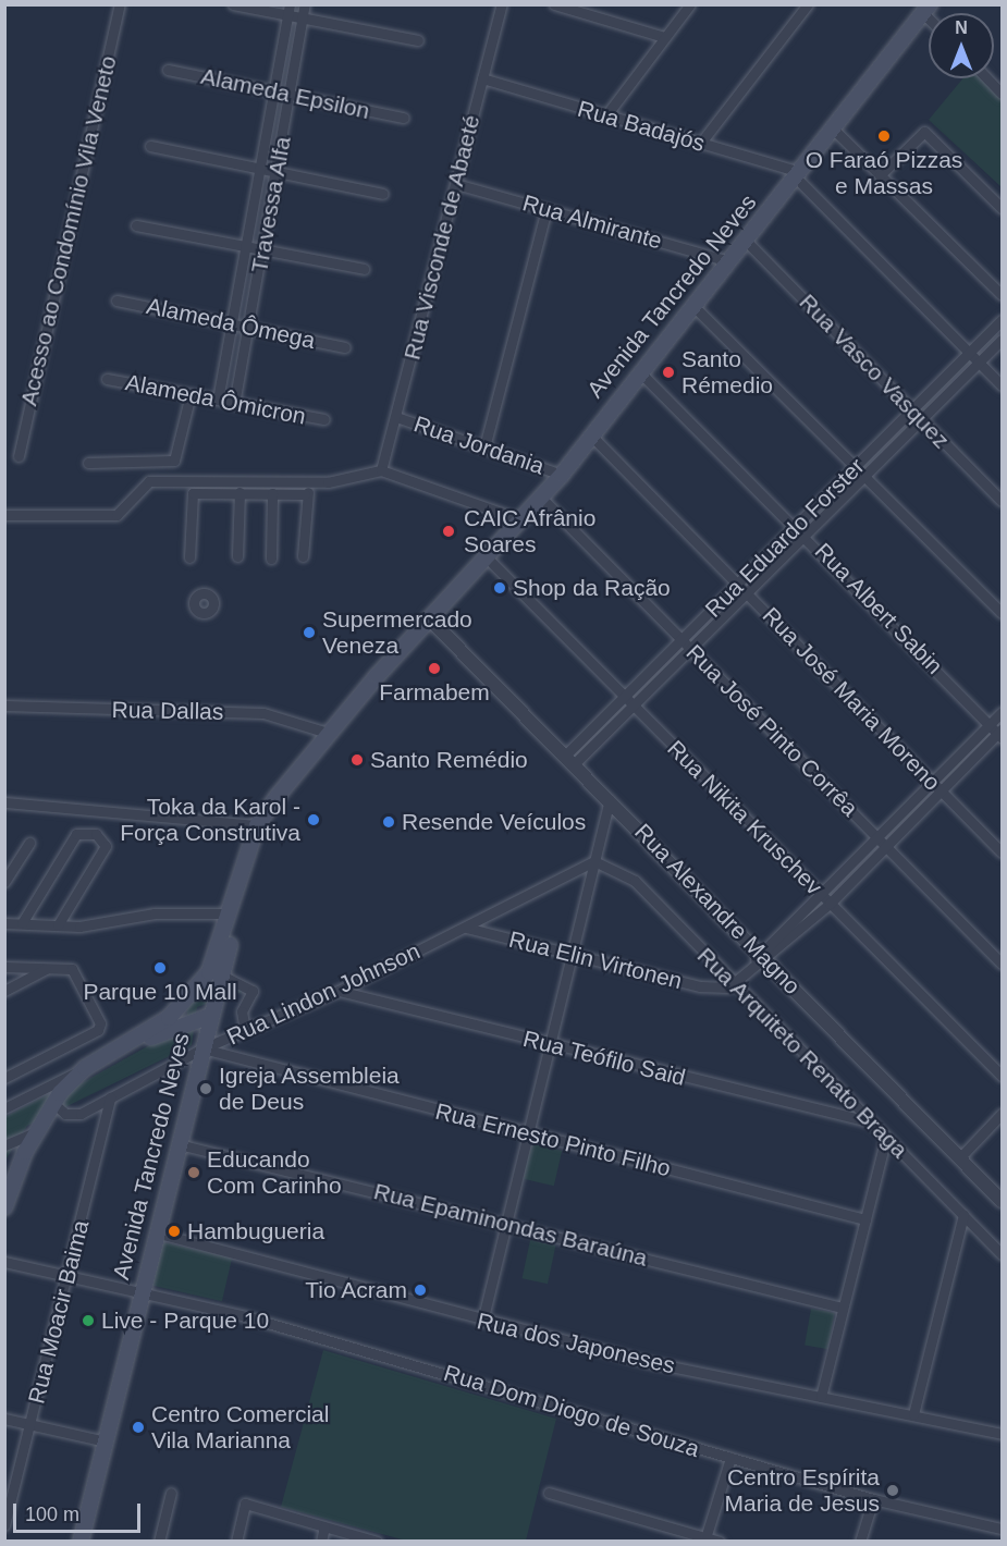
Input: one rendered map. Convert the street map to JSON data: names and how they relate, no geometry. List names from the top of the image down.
{
  "streets": {
    "main road": ["Avenida Tancredo Neves"],
    "street": [
      "Alameda Epsilon",
      "Rua Badajós",
      "Travessa Alfa",
      "Rua Almirante",
      "Acesso ao Condomínio Vila Veneto",
      "Rua Visconde de Abaeté",
      "Alameda Ômega",
      "Rua Vasco Vasquez",
      "Alameda Ômicron",
      "Rua Jordania",
      "Rua Eduardo Forster",
      "Rua Albert Sabin",
      "Rua José Maria Moreno",
      "Rua Dallas",
      "Rua José Pinto Corrêa",
      "Rua Nikita Kruschev",
      "Rua Alexandre Magno",
      "Rua Elin Virtonen",
      "Rua Lindon Johnson",
      "Rua Arquiteto Renato Braga",
      "Rua Teófilo Said",
      "Rua Ernesto Pinto Filho",
      "Rua Epaminondas Baraúna",
      "Rua Moacir Baima",
      "Rua dos Japoneses",
      "Rua Dom Diogo de Souza"
    ]
  },
  "crossings": [
    ["Alameda Epsilon", "Travessa Alfa"],
    ["Rua Badajós", "Rua Visconde de Abaeté"],
    ["Rua Badajós", "Avenida Tancredo Neves"],
    ["Travessa Alfa", "Alameda Ômega"],
    ["Travessa Alfa", "Alameda Ômicron"],
    ["Rua Almirante", "Rua Visconde de Abaeté"],
    ["Rua Almirante", "Avenida Tancredo Neves"],
    ["Rua Visconde de Abaeté", "Rua Jordania"],
    ["Avenida Tancredo Neves", "Rua Vasco Vasquez"],
    ["Avenida Tancredo Neves", "Rua Jordania"],
    ["Avenida Tancredo Neves", "Rua Albert Sabin"],
    ["Avenida Tancredo Neves", "Rua José Maria Moreno"],
    ["Avenida Tancredo Neves", "Rua Dallas"],
    ["Avenida Tancredo Neves", "Rua José Pinto Corrêa"],
    ["Avenida Tancredo Neves", "Rua Nikita Kruschev"],
    ["Avenida Tancredo Neves", "Rua Alexandre Magno"],
    ["Avenida Tancredo Neves", "Rua Lindon Johnson"],
    ["Avenida Tancredo Neves", "Rua Ernesto Pinto Filho"],
    ["Avenida Tancredo Neves", "Rua Epaminondas Baraúna"],
    ["Avenida Tancredo Neves", "Rua dos Japoneses"],
    ["Avenida Tancredo Neves", "Rua Dom Diogo de Souza"],
    ["Rua Vasco Vasquez", "Rua Eduardo Forster"],
    ["Rua Eduardo Forster", "Rua Albert Sabin"],
    ["Rua Eduardo Forster", "Rua José Maria Moreno"],
    ["Rua Eduardo Forster", "Rua José Pinto Corrêa"],
    ["Rua Eduardo Forster", "Rua Nikita Kruschev"],
    ["Rua Eduardo Forster", "Rua Alexandre Magno"],
    ["Rua Elin Virtonen", "Rua Lindon Johnson"],
    ["Rua Elin Virtonen", "Rua Arquiteto Renato Braga"],
    ["Rua Lindon Johnson", "Rua Arquiteto Renato Braga"],
    ["Rua Lindon Johnson", "Rua Teófilo Said"],
    ["Rua Lindon Johnson", "Rua Ernesto Pinto Filho"],
    ["Rua Lindon Johnson", "Rua Moacir Baima"],
    ["Rua Arquiteto Renato Braga", "Rua Teófilo Said"],
    ["Rua Moacir Baima", "Rua Dom Diogo de Souza"]
  ],
  "places": [
    "O Faraó Pizzas e Massas",
    "Santo Rémedio",
    "CAIC Afrânio Soares",
    "Shop da Ração",
    "Supermercado Veneza",
    "Farmabem",
    "Santo Remédio",
    "Toka da Karol - Força Construtiva",
    "Resende Veículos",
    "Parque 10 Mall",
    "Igreja Assembleia de Deus",
    "Educando Com Carinho",
    "Hambugueria",
    "Tio Acram",
    "Live - Parque 10",
    "Centro Comercial Vila Marianna",
    "Centro Espírita Maria de Jesus"
  ],
  "scale_bar": "100 m",
  "north": "top"
}
